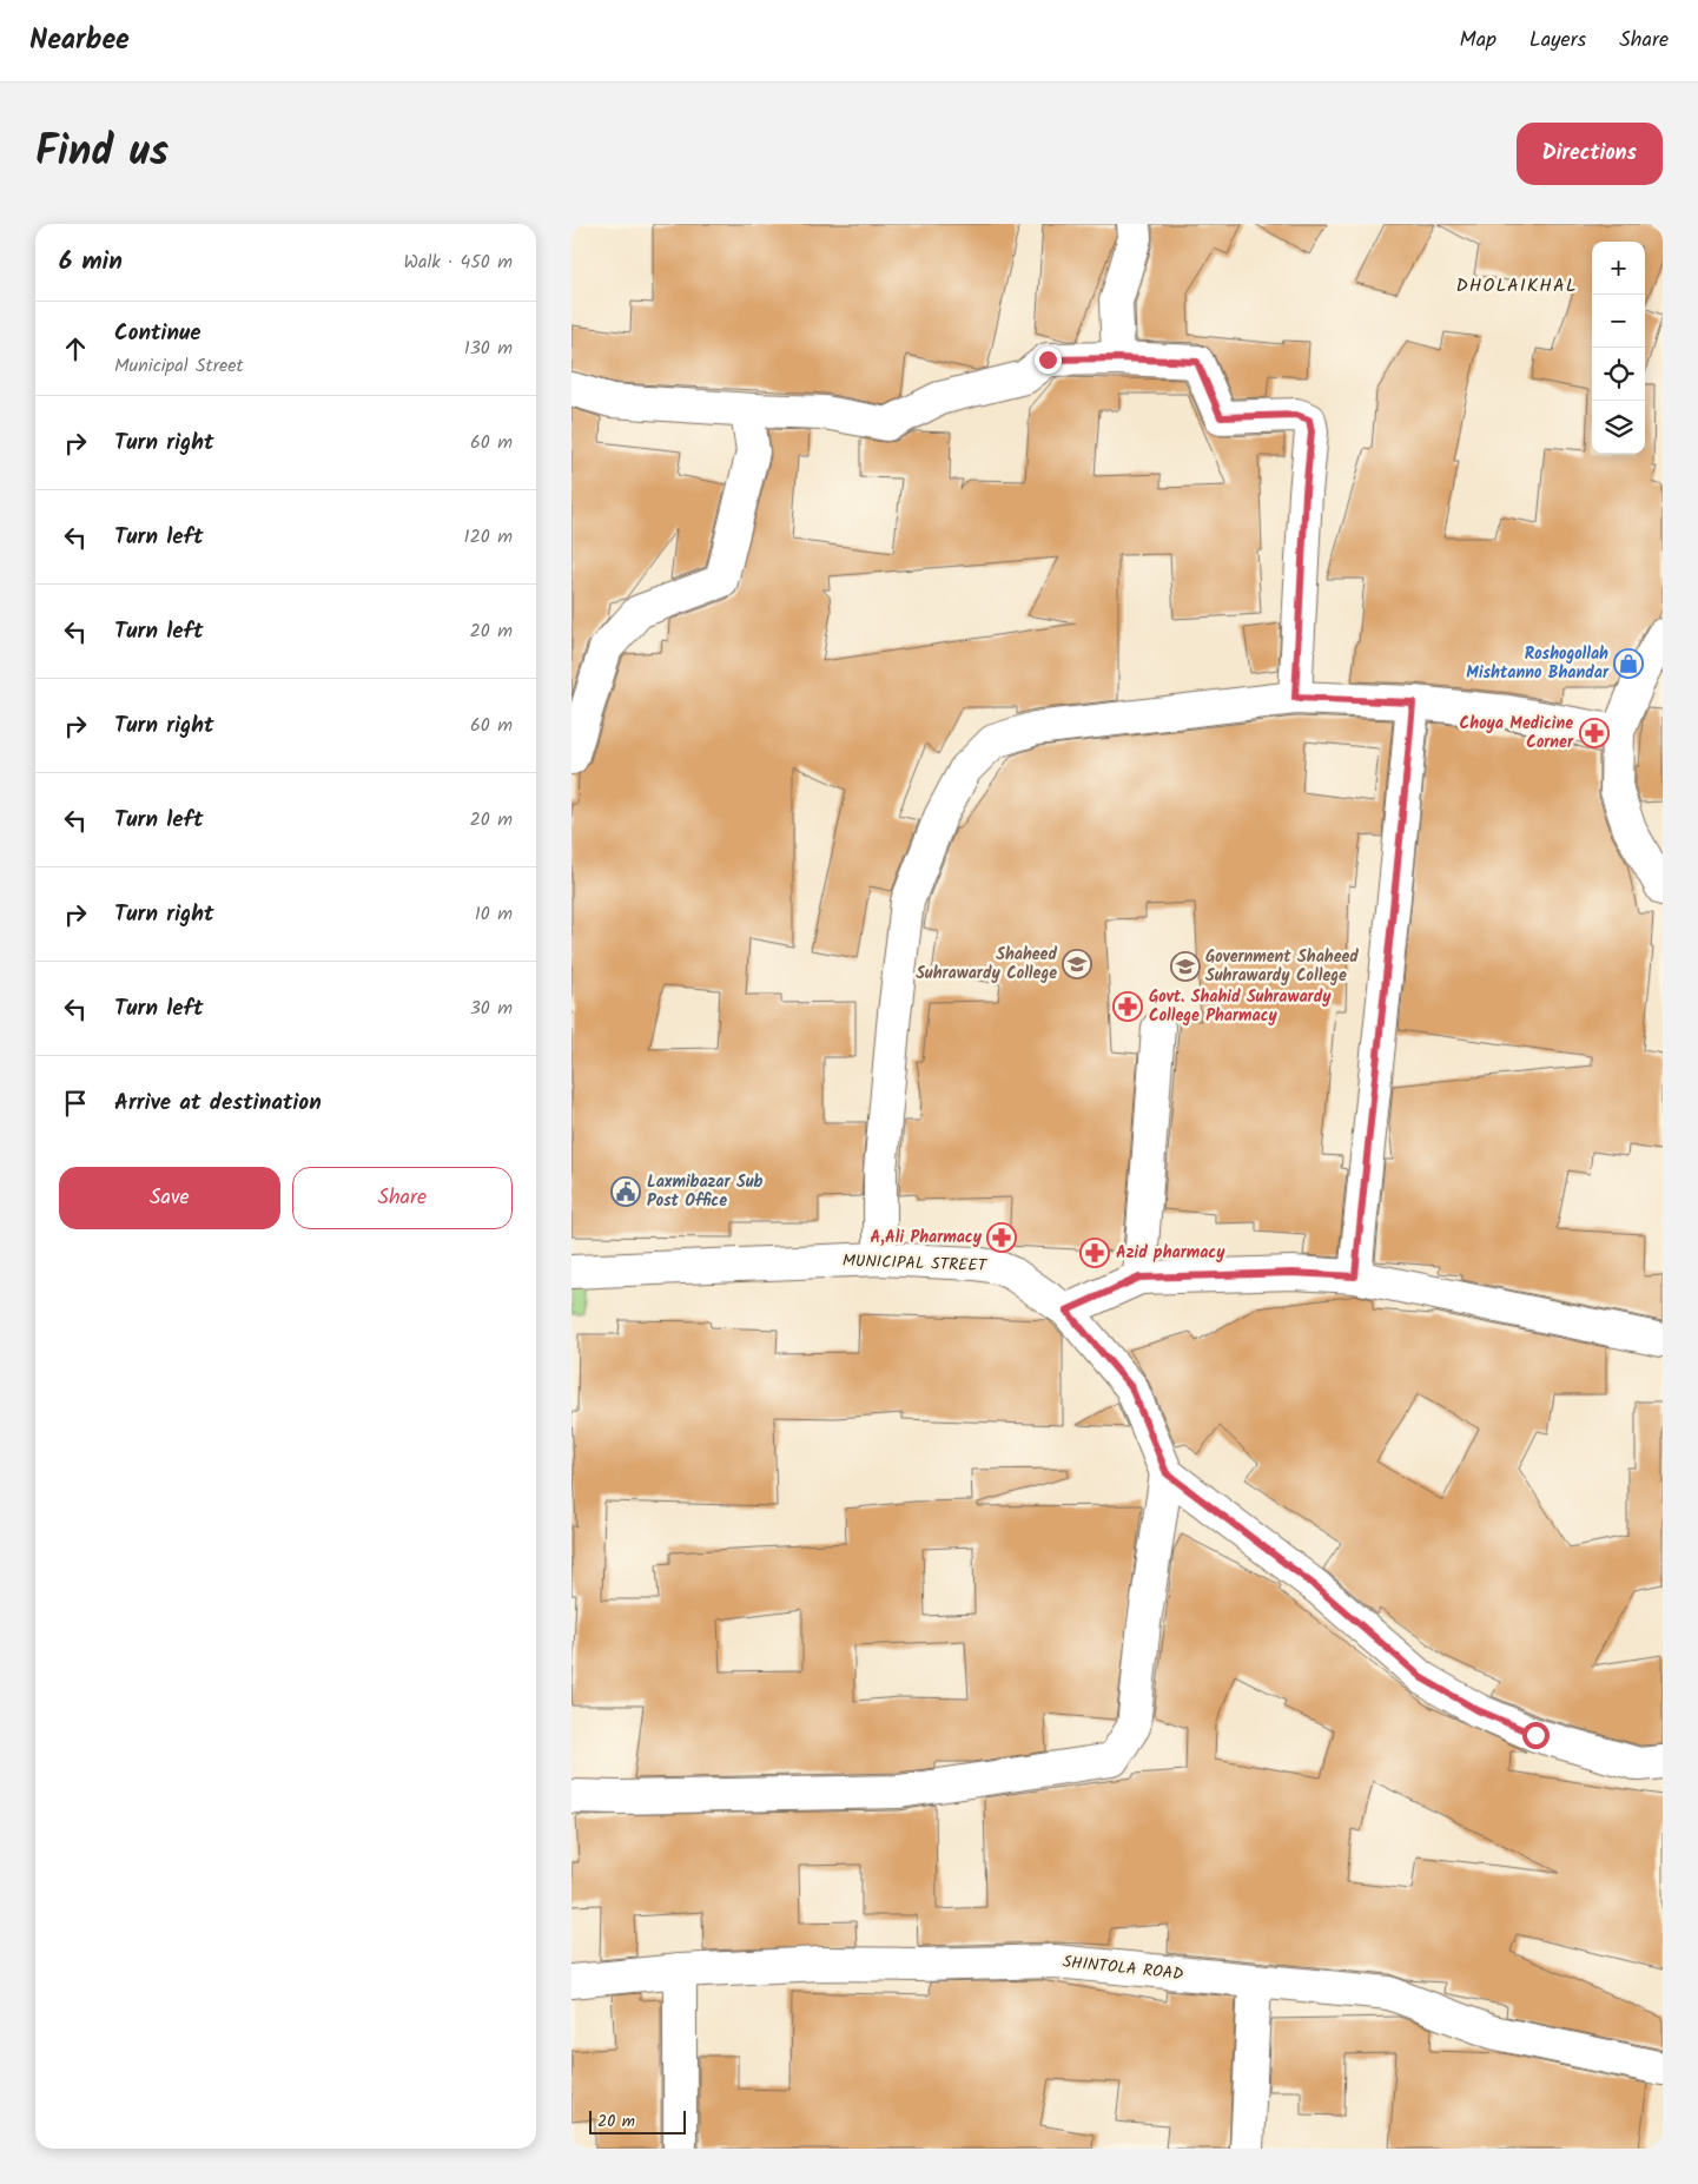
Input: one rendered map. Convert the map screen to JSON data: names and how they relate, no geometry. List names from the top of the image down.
{
  "streets": {
    "street": ["MUNICIPAL STREET", "SHINTOLA ROAD"]
  },
  "districts": ["DHOLAIKHAL"],
  "places": {
    "shop": ["Roshogollah Mishtanno Bhandar"],
    "pharmacy": [
      "Choya Medicine Corner",
      "Govt. Shahid Suhrawardy College Pharmacy",
      "A,Ali Pharmacy",
      "Azid pharmacy"
    ],
    "school or university": ["Shaheed Suhrawardy College", "Government Shaheed Suhrawardy College"],
    "public building": ["Laxmibazar Sub Post Office"]
  },
  "scale_bar": "20 m",
  "page": {
    "header": "Nearbee",
    "nav": ["Map", "Layers", "Share"],
    "title": "Find us",
    "buttons": [
      "Directions",
      ["Save", "Share"]
    ],
    "heading": ["6 min", "Walk · 450 m"],
    "map_buttons": ["+", "−"],
    "list": [
      ["Continue", "Municipal Street", "130 m"],
      ["Turn right", "60 m"],
      ["Turn left", "120 m"],
      ["Turn left", "20 m"],
      ["Turn right", "60 m"],
      ["Turn left", "20 m"],
      ["Turn right", "10 m"],
      ["Turn left", "30 m"],
      "Arrive at destination"
    ],
    "scale": "20 m"
  }
}
